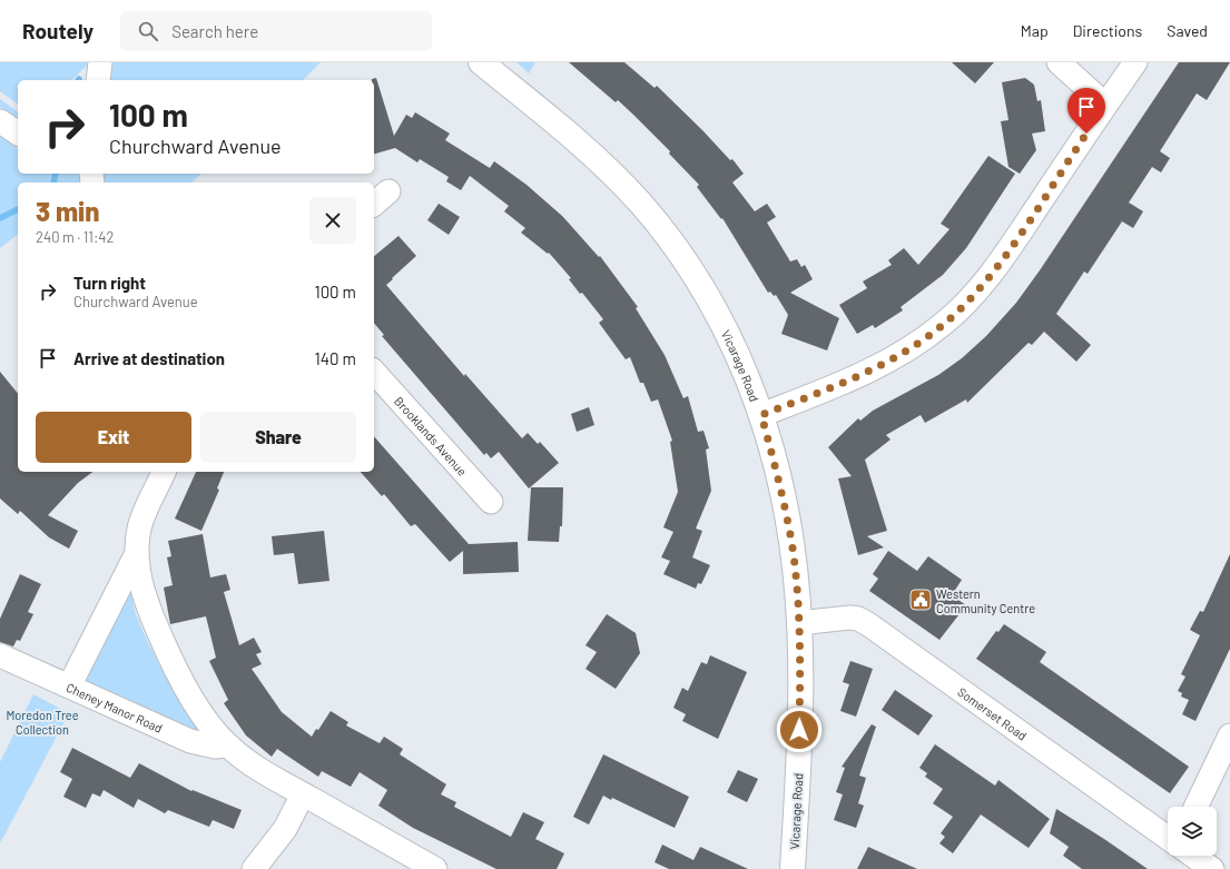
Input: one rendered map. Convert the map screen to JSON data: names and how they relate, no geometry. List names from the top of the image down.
{
  "streets": {
    "main road": ["Vicarage Road"],
    "street": ["Brooklands Avenue", "Cheney Manor Road", "Somerset Road"]
  },
  "crossings": [
    ["Vicarage Road", "Somerset Road"]
  ],
  "parks": ["Moredon Tree Collection"],
  "places": {
    "public building": ["Western Community Centre"]
  },
  "page": {
    "header": "Routely",
    "search": "Search here",
    "nav": ["Map", "Directions", "Saved"],
    "turn": ["100 m", "Churchward Avenue"],
    "heading": ["3 min", "240 m · 11:42"],
    "list": [
      {
        "name": "Turn right",
        "note": "Churchward Avenue",
        "value": "100 m"
      },
      {
        "name": "Arrive at destination",
        "value": "140 m"
      }
    ],
    "buttons": ["Exit", "Share"]
  }
}
